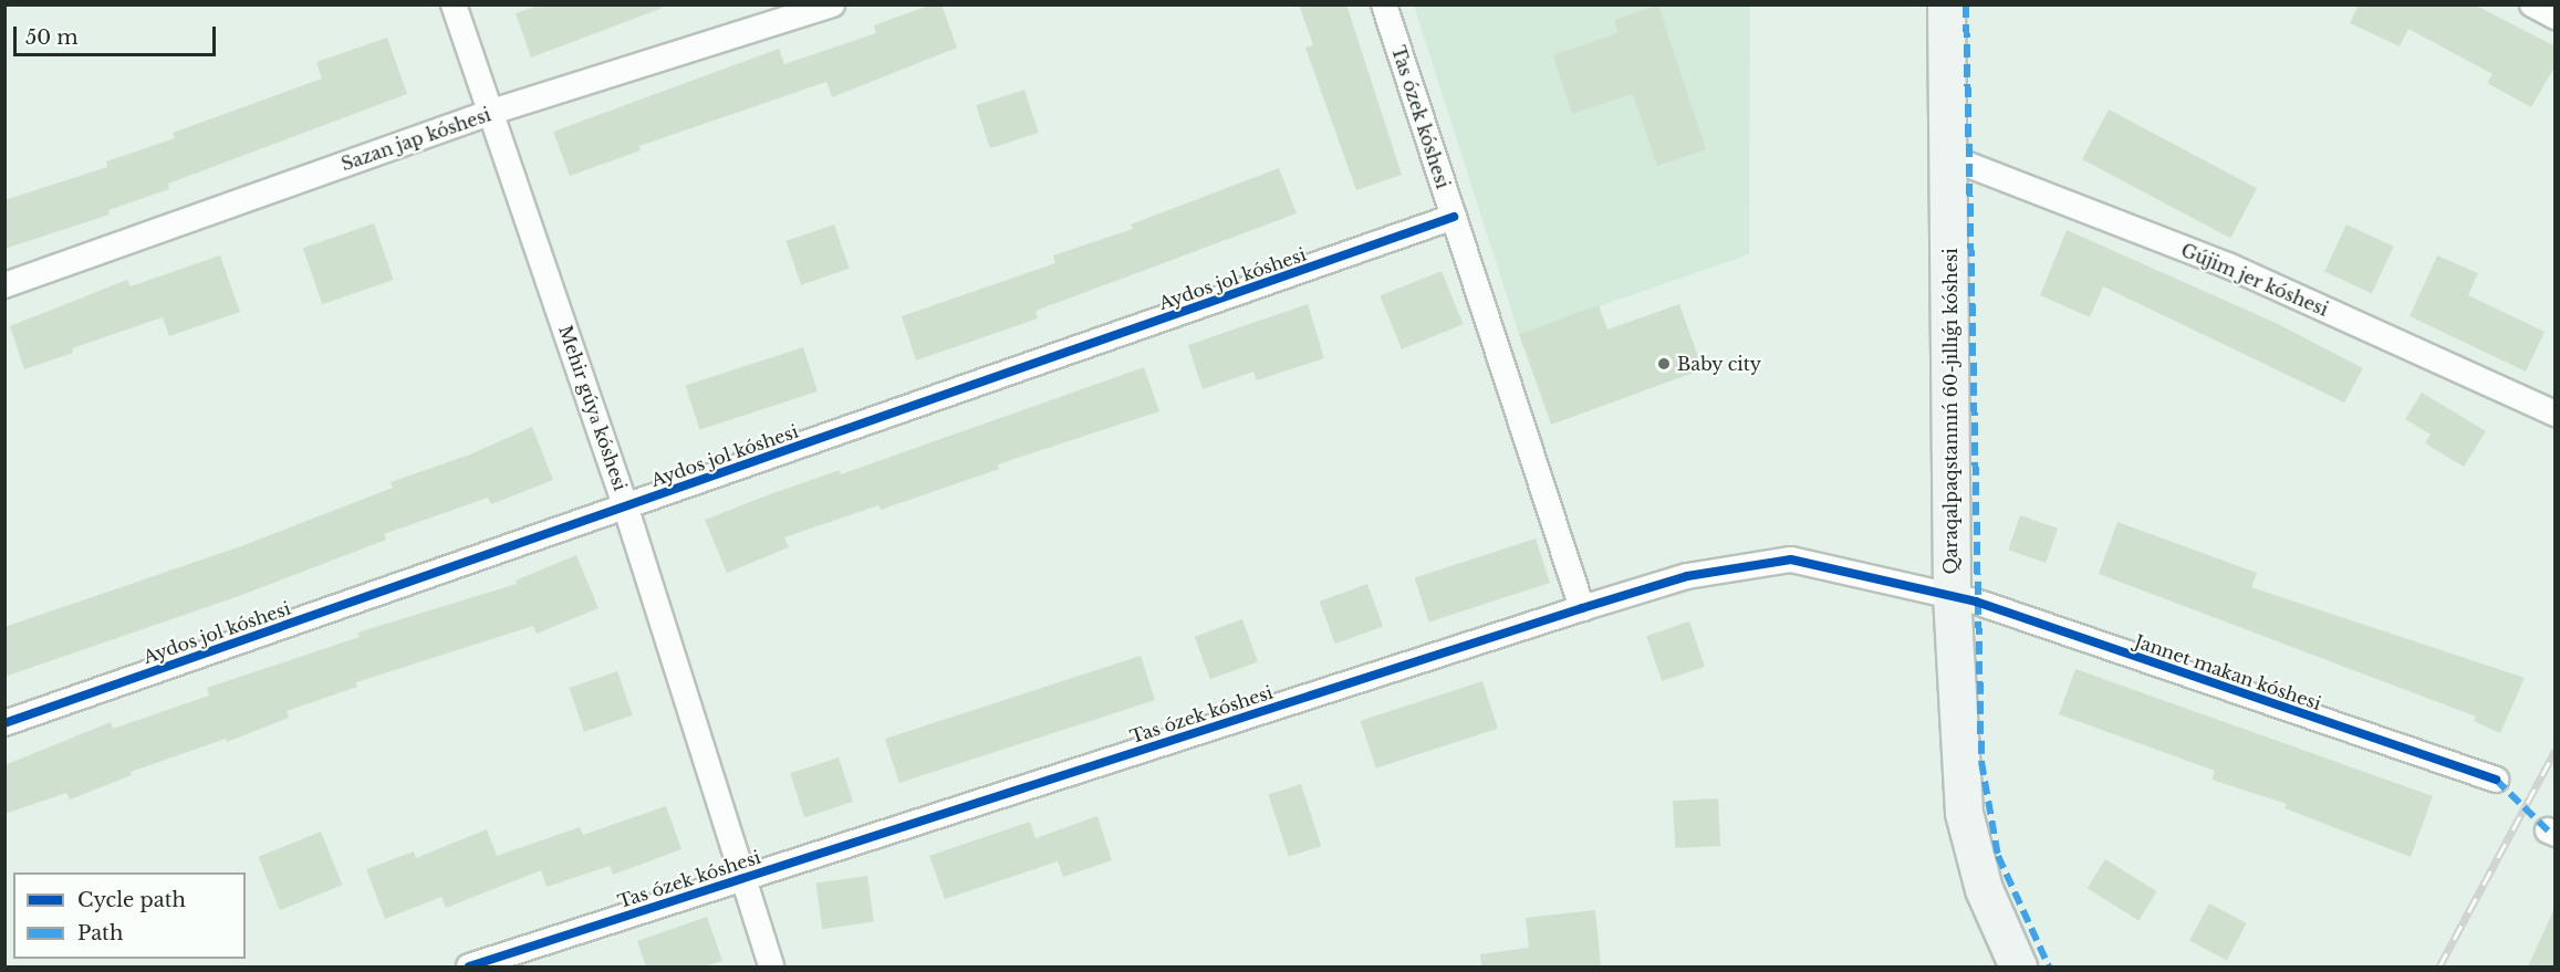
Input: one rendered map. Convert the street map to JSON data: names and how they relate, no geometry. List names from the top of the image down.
{
  "streets": {
    "street": [
      "Tas ózek kóshesi",
      "Sazan jap kóshesi",
      "Aydos jol kóshesi",
      "Gújim jer kóshesi",
      "Mehir gúyа kóshesi",
      "Qaraqalpaqstannıń 60-jıllıǵı kóshesi",
      "Jannet makan kóshesi"
    ]
  },
  "crossings": [
    ["Tas ózek kóshesi", "Aydos jol kóshesi"],
    ["Tas ózek kóshesi", "Mehir gúyа kóshesi"],
    ["Tas ózek kóshesi", "Qaraqalpaqstannıń 60-jıllıǵı kóshesi"],
    ["Tas ózek kóshesi", "Jannet makan kóshesi"],
    ["Sazan jap kóshesi", "Mehir gúyа kóshesi"],
    ["Aydos jol kóshesi", "Mehir gúyа kóshesi"],
    ["Gújim jer kóshesi", "Qaraqalpaqstannıń 60-jıllıǵı kóshesi"],
    ["Qaraqalpaqstannıń 60-jıllıǵı kóshesi", "Jannet makan kóshesi"]
  ],
  "places": ["Baby city"],
  "legend": ["Cycle path", "Path"],
  "scale_bar": "50 m"
}
